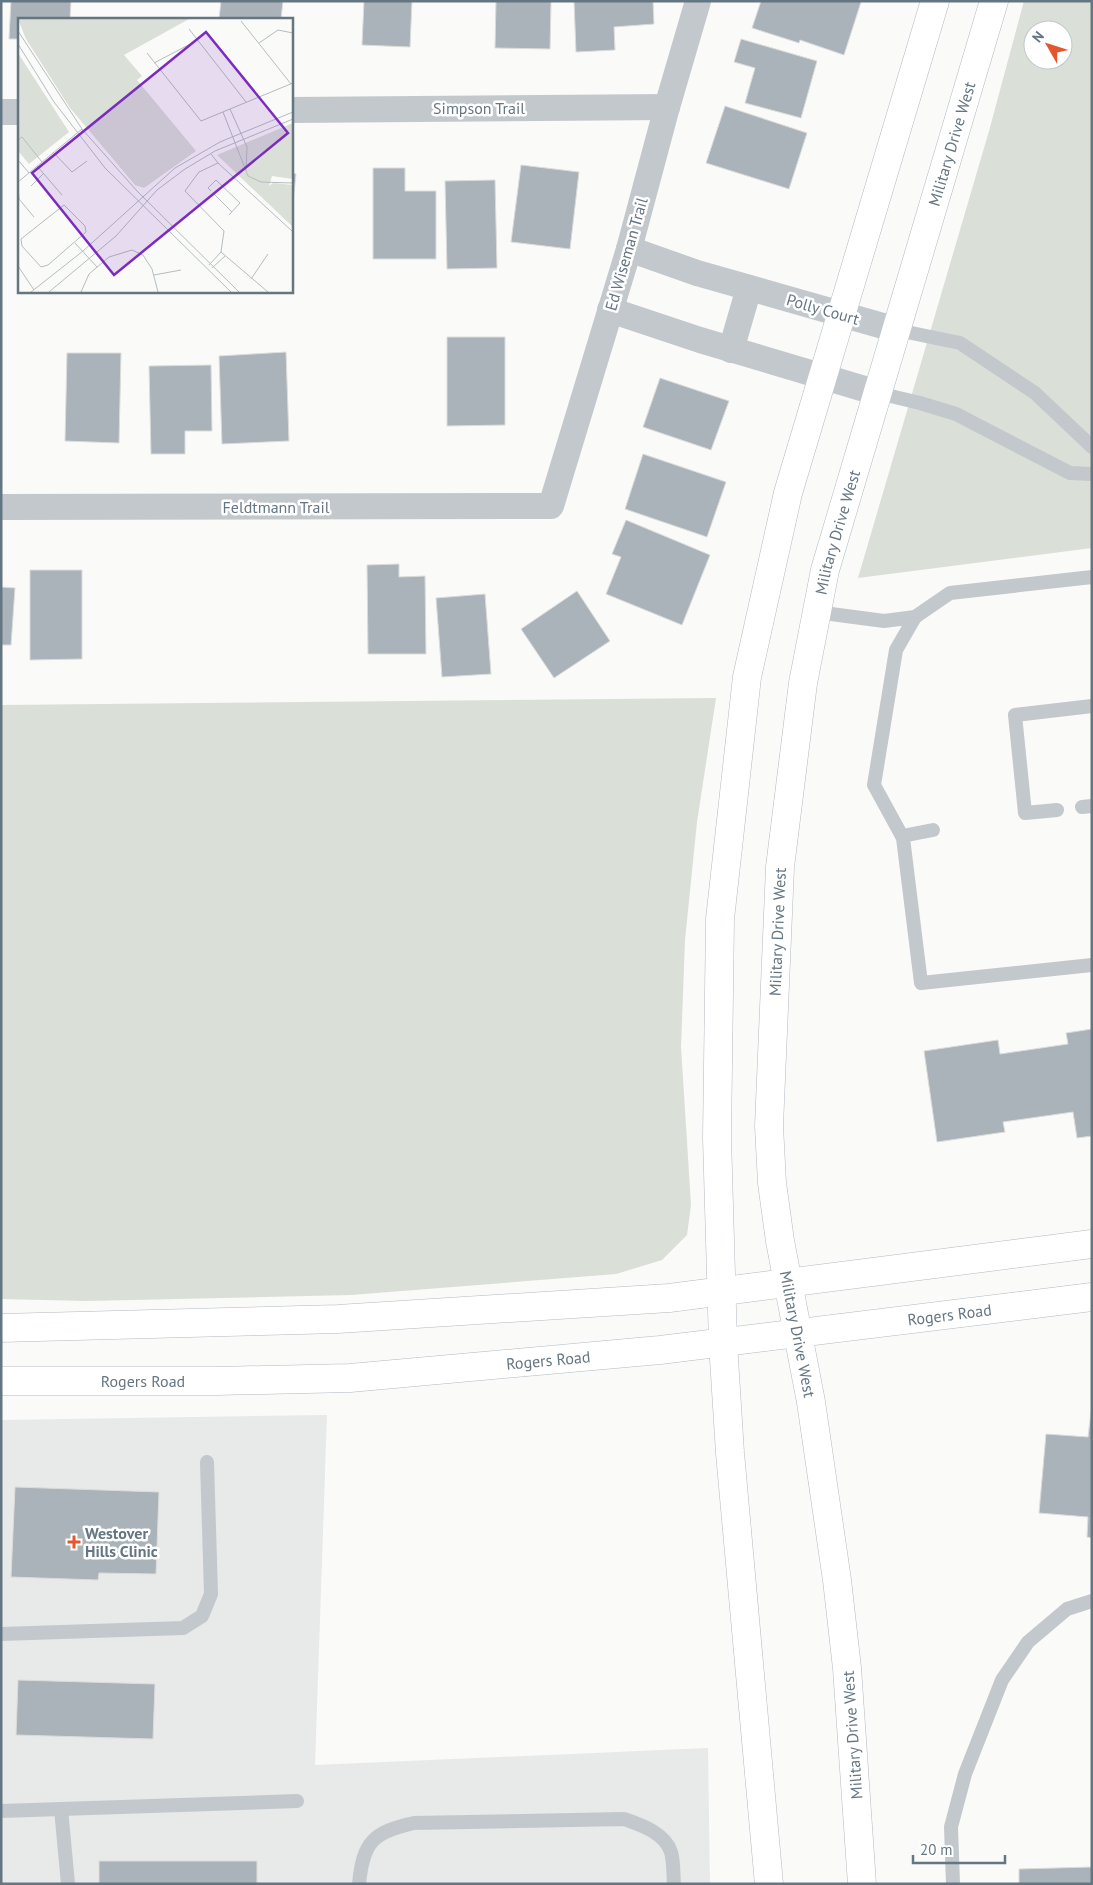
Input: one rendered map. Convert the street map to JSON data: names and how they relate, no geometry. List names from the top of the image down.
{
  "streets": {
    "main road": ["Military Drive West", "Rogers Road"],
    "street": [
      "Simpson Trail",
      "Ed Wiseman Trail",
      "Polly Court",
      "Feldtmann Trail"
    ]
  },
  "crossings": [
    ["Simpson Trail", "Ed Wiseman Trail"],
    ["Military Drive West", "Polly Court"],
    ["Military Drive West", "Rogers Road"],
    ["Ed Wiseman Trail", "Polly Court"],
    ["Ed Wiseman Trail", "Feldtmann Trail"]
  ],
  "places": {
    "health": ["Westover Hills Clinic"]
  },
  "scale_bar": "20 m",
  "north": "top left"
}
